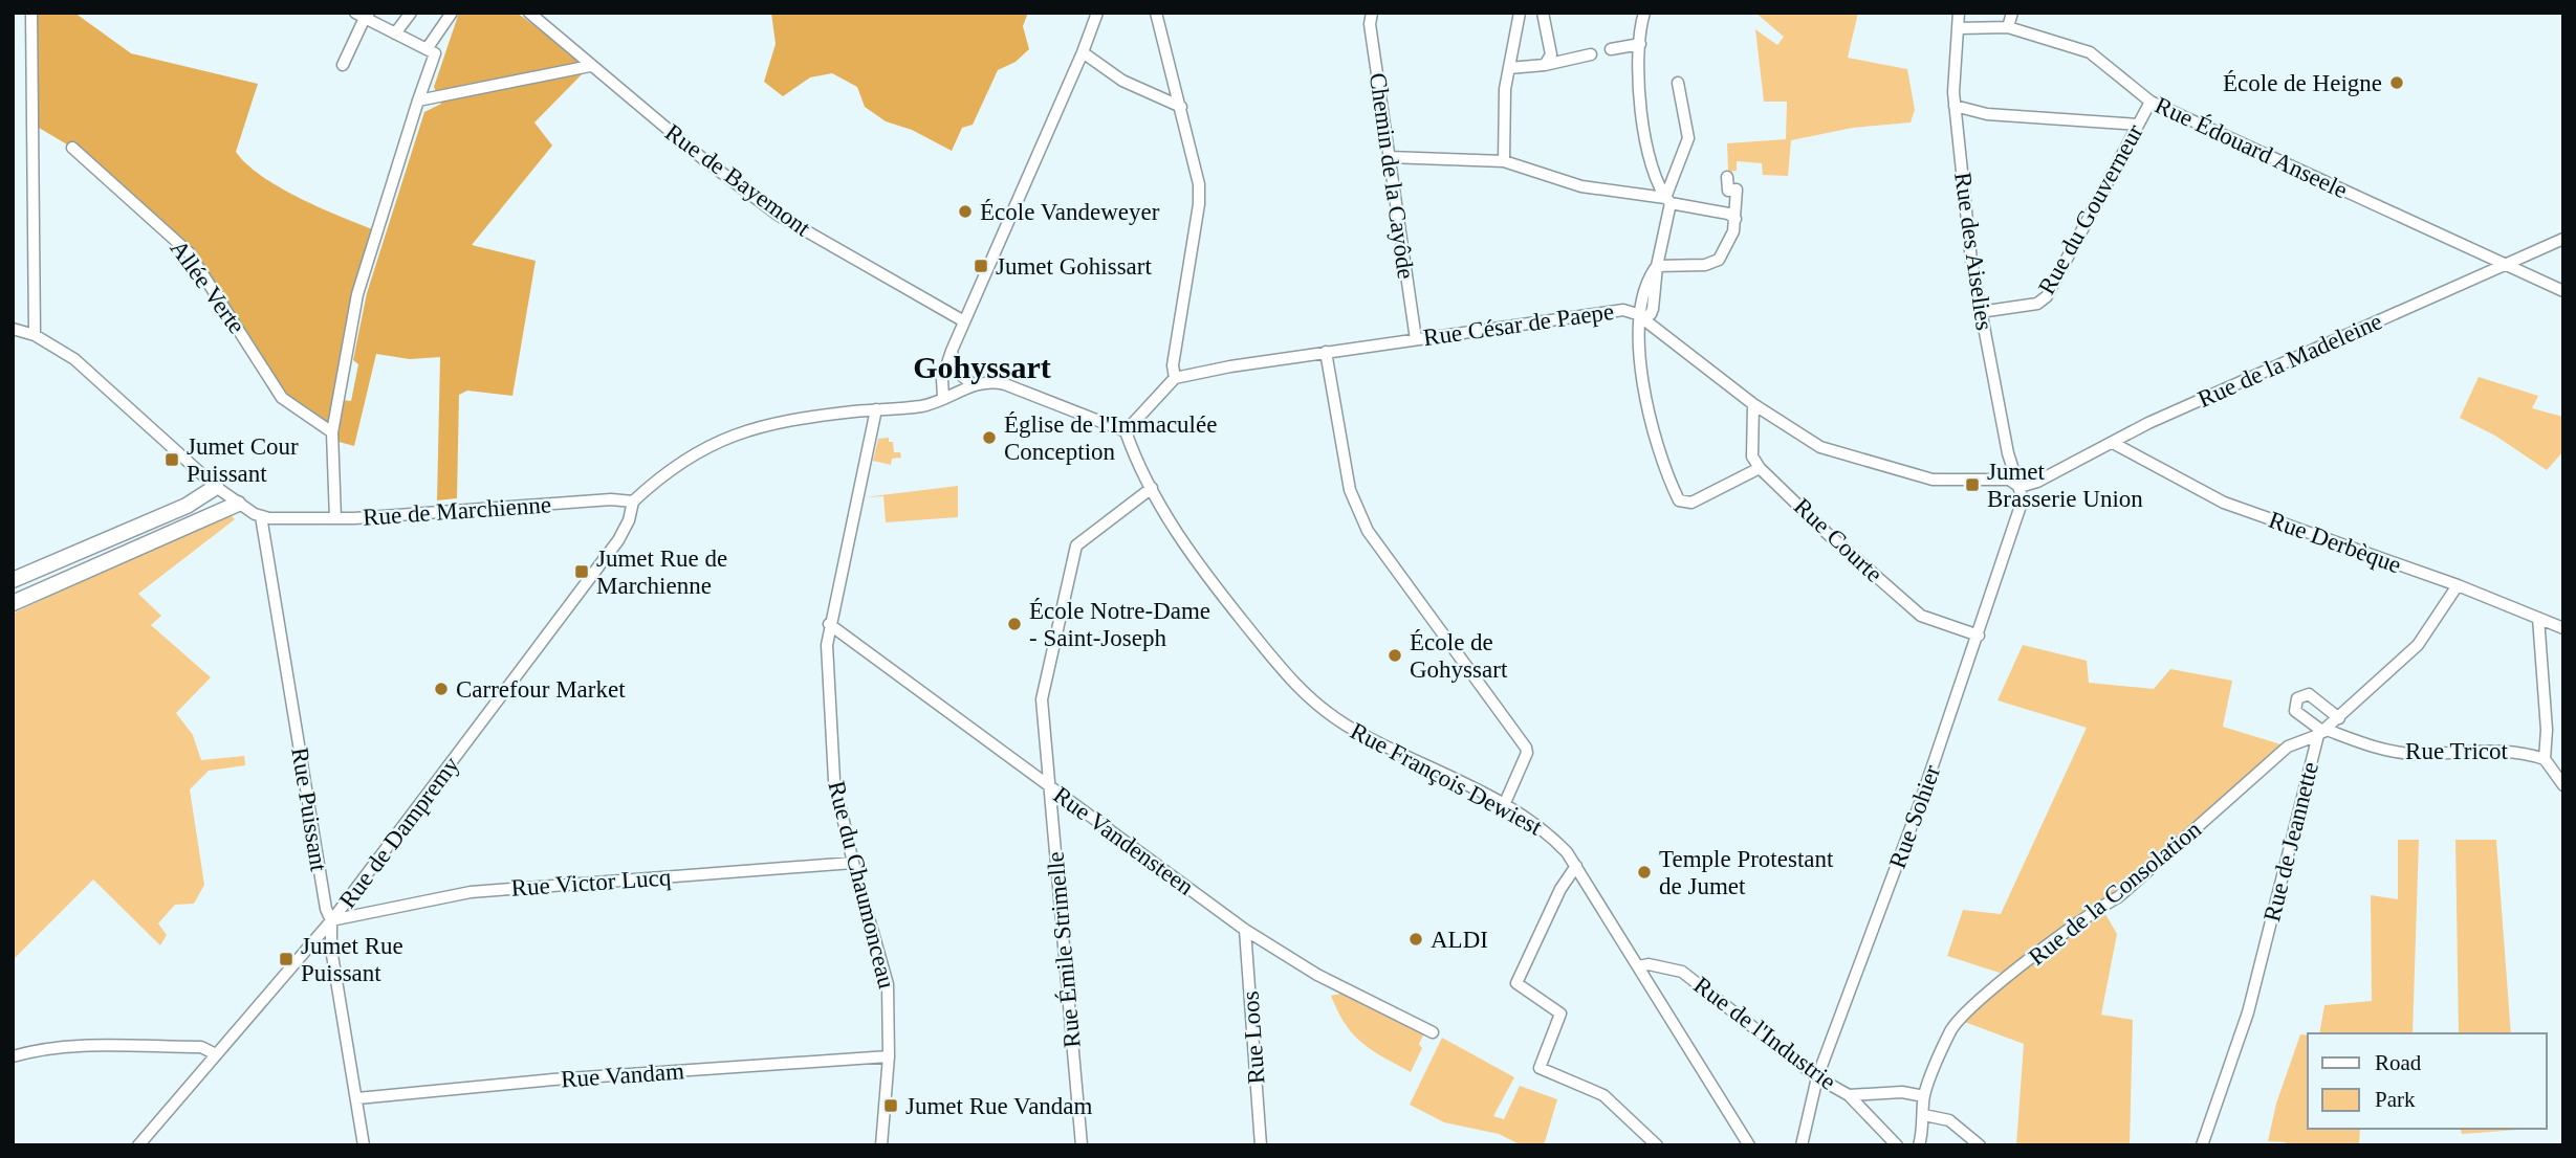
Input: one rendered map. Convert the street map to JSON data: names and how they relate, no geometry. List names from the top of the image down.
{
  "streets": {
    "street": [
      "Rue Édouard Anseele",
      "Chemin de la Cayôde",
      "Rue de Bayemont",
      "Rue du Gouverneur",
      "Rue des Aiselies",
      "Allée Verte",
      "Rue César de Paepe",
      "Rue de la Madeleine",
      "Rue de Marchienne",
      "Rue Courte",
      "Rue Derbèque",
      "Rue Tricot",
      "Rue François Dewiest",
      "Rue Puissant",
      "Rue Sohier",
      "Rue de Dampremy",
      "Rue Vandensteen",
      "Rue de Jeannette",
      "Rue Victor Lucq",
      "Rue du Chaumonceau",
      "Rue de la Consolation",
      "Rue Émile Strimelle",
      "Rue de l'Industrie",
      "Rue Loos",
      "Rue Vandam"
    ]
  },
  "crossings": [
    ["Rue Édouard Anseele", "Rue du Gouverneur"],
    ["Rue Édouard Anseele", "Rue des Aiselies"],
    ["Rue Édouard Anseele", "Rue de la Madeleine"],
    ["Chemin de la Cayôde", "Rue César de Paepe"],
    ["Rue du Gouverneur", "Rue des Aiselies"],
    ["Rue des Aiselies", "Rue César de Paepe"],
    ["Rue des Aiselies", "Rue de la Madeleine"],
    ["Rue des Aiselies", "Rue Sohier"],
    ["Rue César de Paepe", "Rue de la Madeleine"],
    ["Rue César de Paepe", "Rue Sohier"],
    ["Rue de la Madeleine", "Rue Derbèque"],
    ["Rue de la Madeleine", "Rue Sohier"],
    ["Rue de Marchienne", "Rue Puissant"],
    ["Rue de Marchienne", "Rue de Dampremy"],
    ["Rue Courte", "Rue Sohier"],
    ["Rue Tricot", "Rue de Jeannette"],
    ["Rue Tricot", "Rue de la Consolation"],
    ["Rue François Dewiest", "Rue Émile Strimelle"],
    ["Rue François Dewiest", "Rue de l'Industrie"],
    ["Rue Puissant", "Rue de Dampremy"],
    ["Rue Puissant", "Rue Victor Lucq"],
    ["Rue Puissant", "Rue Vandam"],
    ["Rue Sohier", "Rue de l'Industrie"],
    ["Rue de Dampremy", "Rue Victor Lucq"],
    ["Rue Vandensteen", "Rue du Chaumonceau"],
    ["Rue Vandensteen", "Rue Émile Strimelle"],
    ["Rue Vandensteen", "Rue Loos"],
    ["Rue de Jeannette", "Rue de la Consolation"],
    ["Rue Victor Lucq", "Rue du Chaumonceau"],
    ["Rue du Chaumonceau", "Rue Vandam"]
  ],
  "districts": ["Gohyssart"],
  "places": {
    "other": [
      "École de Heigne",
      "École Vandeweyer",
      "Église de l'Immaculée Conception",
      "École Notre-Dame - Saint-Joseph",
      "École de Gohyssart",
      "Carrefour Market",
      "Temple Protestant de Jumet",
      "ALDI"
    ],
    "transit": [
      "Jumet Gohissart",
      "Jumet Cour Puissant",
      "Jumet Brasserie Union",
      "Jumet Rue de Marchienne",
      "Jumet Rue Puissant",
      "Jumet Rue Vandam"
    ]
  },
  "legend": ["Road", "Park"]
}
